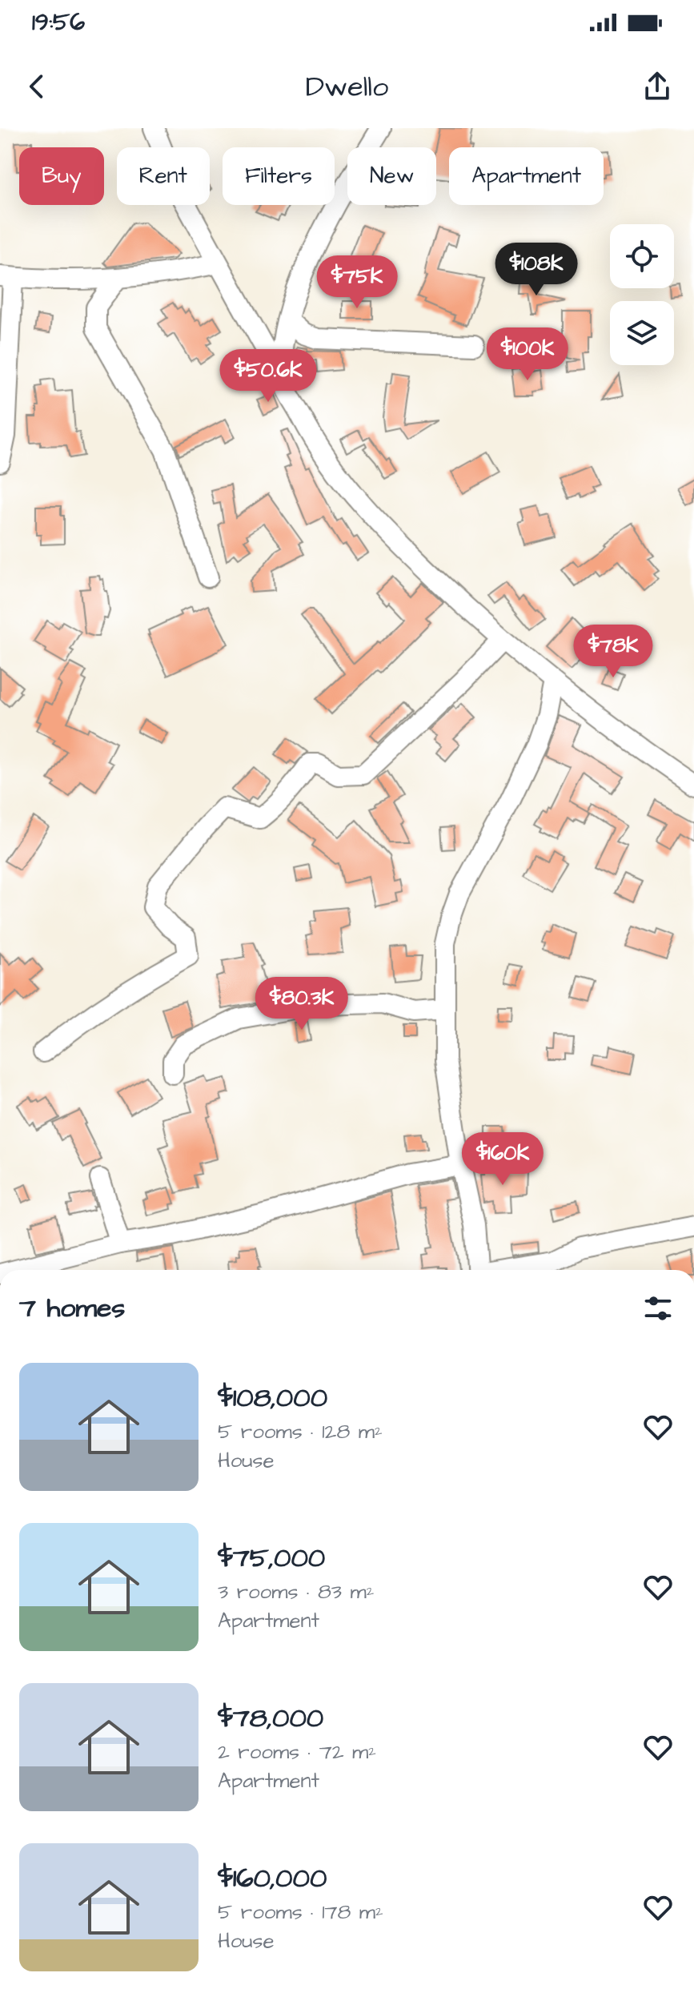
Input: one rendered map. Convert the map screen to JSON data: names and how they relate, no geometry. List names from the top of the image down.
{
  "page": {
    "status": "19:56",
    "header": "Dwello",
    "chip": [
      "Buy",
      "Rent",
      "Filters",
      "New",
      "Apartment"
    ],
    "price": [
      "$108K",
      "$75K",
      "$100K",
      "$50.6K",
      "$78K",
      "$80.3K",
      "$160K"
    ],
    "heading": "7 homes",
    "list": [
      {
        "name": "$108,000",
        "note": "5 rooms · 128 m² · House"
      },
      {
        "name": "$75,000",
        "note": "3 rooms · 83 m² · Apartment"
      },
      {
        "name": "$78,000",
        "note": "2 rooms · 72 m² · Apartment"
      },
      {
        "name": "$160,000",
        "note": "5 rooms · 178 m² · House"
      }
    ]
  }
}
